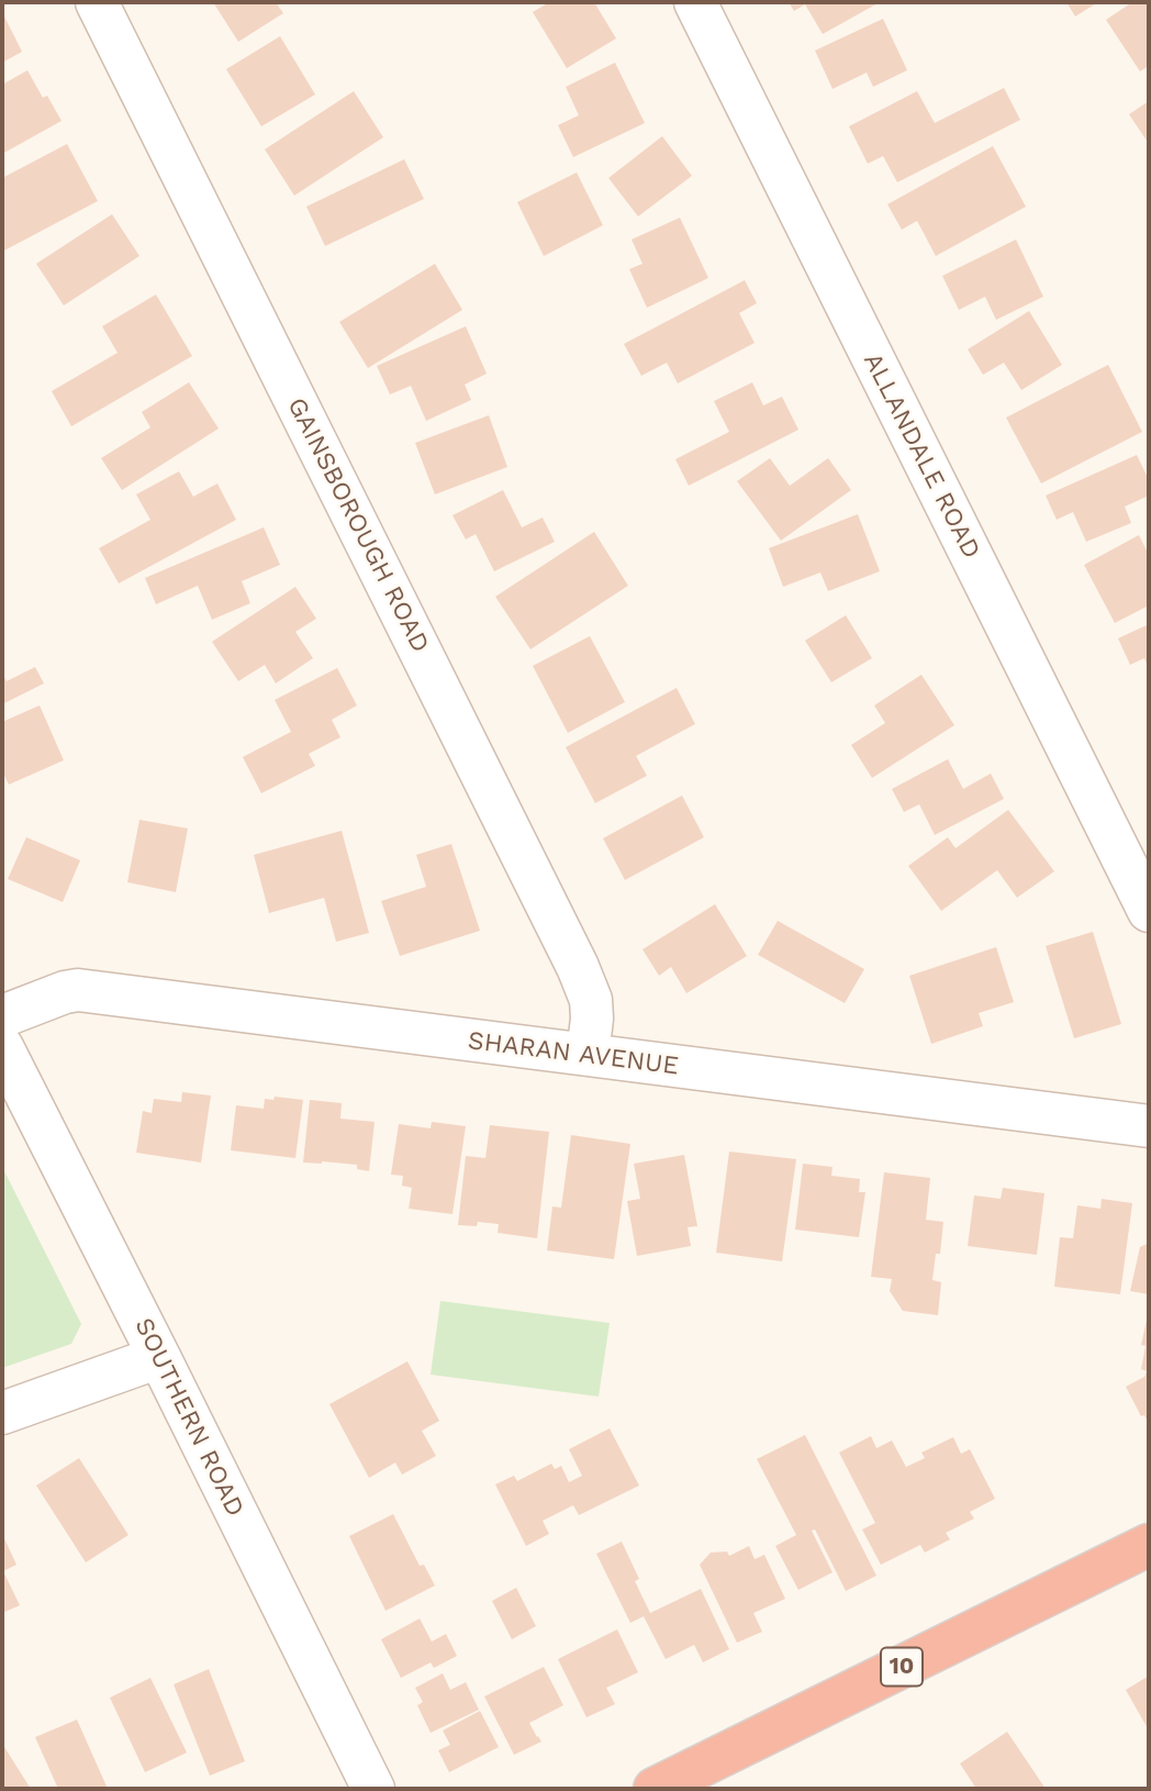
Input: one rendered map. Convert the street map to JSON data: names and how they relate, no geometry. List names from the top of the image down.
{
  "streets": {
    "highway": ["10"],
    "street": [
      "ALLANDALE ROAD",
      "GAINSBOROUGH ROAD",
      "SHARAN AVENUE",
      "SOUTHERN ROAD"
    ]
  },
  "crossings": [
    ["GAINSBOROUGH ROAD", "SHARAN AVENUE"]
  ]
}
